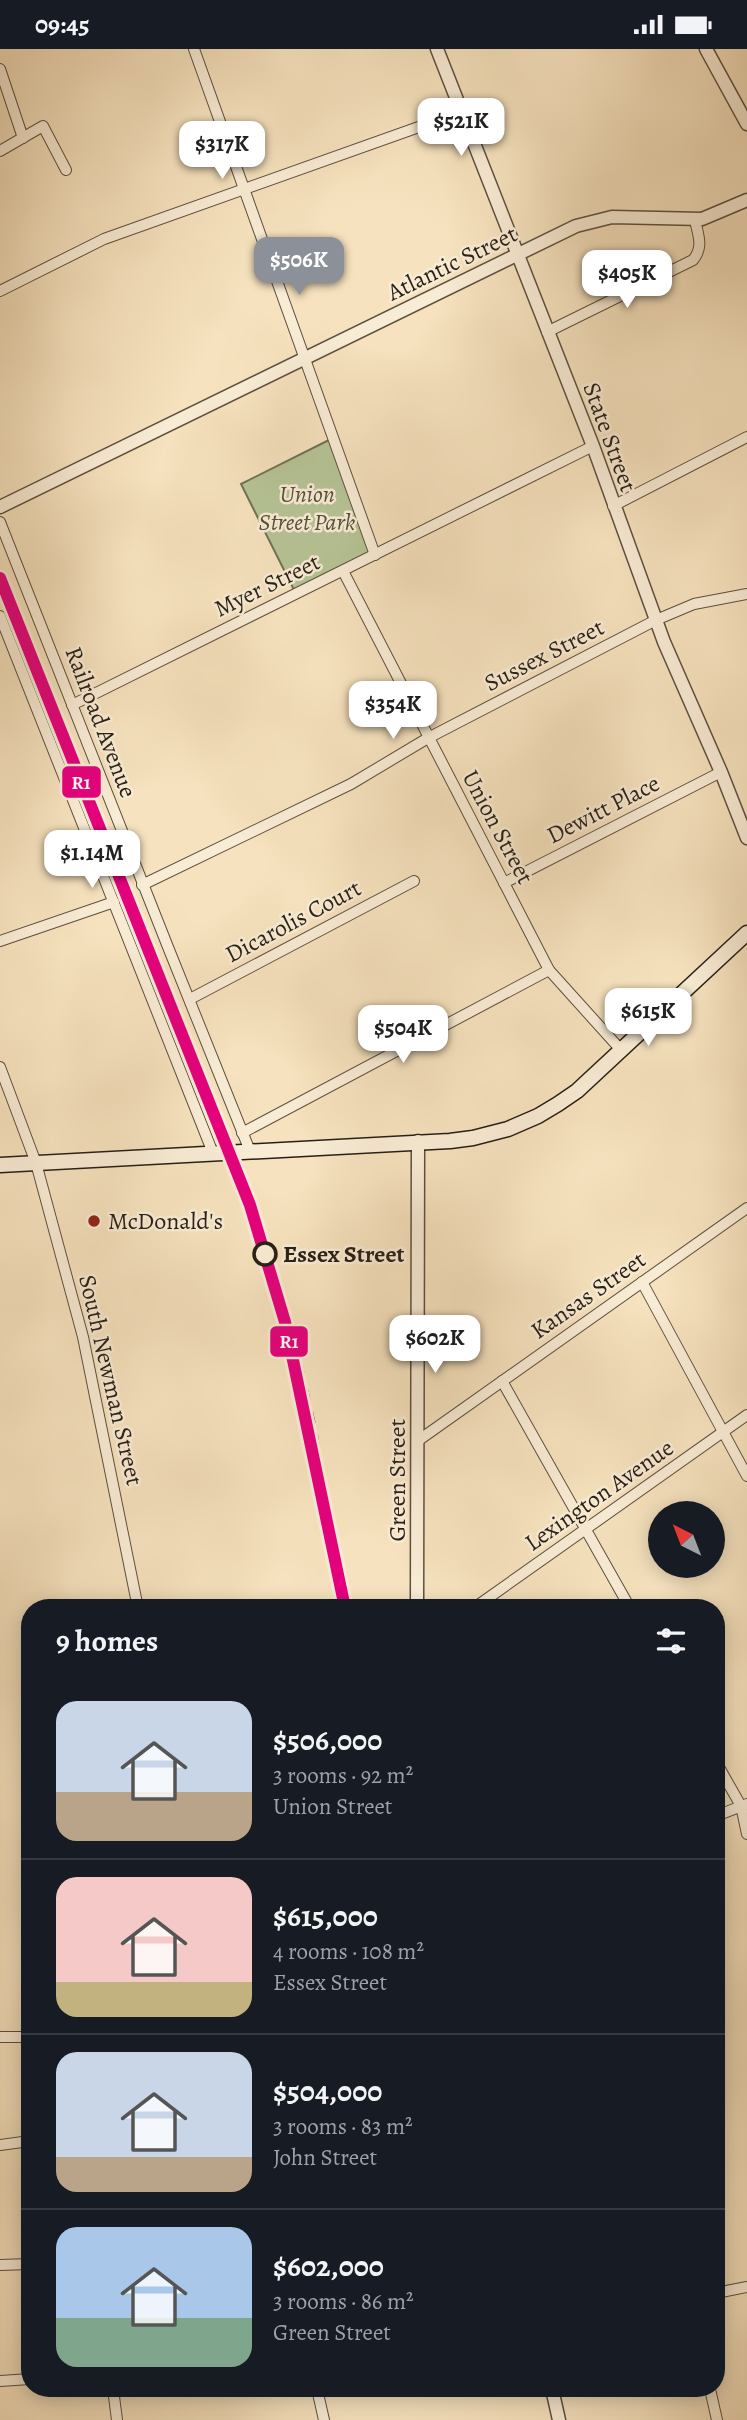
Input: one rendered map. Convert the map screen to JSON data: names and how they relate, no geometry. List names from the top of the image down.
{
  "streets": {
    "street": [
      "Atlantic Street",
      "State Street",
      "Myer Street",
      "Sussex Street",
      "Railroad Avenue",
      "Dewitt Place",
      "Union Street",
      "Dicarolis Court",
      "Kansas Street",
      "South Newman Street",
      "Green Street",
      "Lexington Avenue"
    ]
  },
  "crossings": [
    ["Atlantic Street", "State Street"],
    ["State Street", "Myer Street"],
    ["State Street", "Sussex Street"],
    ["State Street", "Dewitt Place"],
    ["Myer Street", "Railroad Avenue"],
    ["Myer Street", "Union Street"],
    ["Sussex Street", "Railroad Avenue"],
    ["Sussex Street", "Union Street"],
    ["Railroad Avenue", "Dicarolis Court"],
    ["Dewitt Place", "Union Street"],
    ["Kansas Street", "Green Street"]
  ],
  "parks": ["Union Street Park"],
  "places": ["McDonald's", "Essex Street"],
  "lines": ["transit line R1"],
  "north": "top left",
  "page": {
    "status": "09:45",
    "price": [
      "$521K",
      "$317K",
      "$506K",
      "$405K",
      "$354K",
      "$1.14M",
      "$615K",
      "$504K",
      "$602K"
    ],
    "heading": "9 homes",
    "list": [
      {
        "name": "$506,000",
        "note": "3 rooms · 92 m² · Union Street"
      },
      {
        "name": "$615,000",
        "note": "4 rooms · 108 m² · Essex Street"
      },
      {
        "name": "$504,000",
        "note": "3 rooms · 83 m² · John Street"
      },
      {
        "name": "$602,000",
        "note": "3 rooms · 86 m² · Green Street"
      }
    ]
  }
}
